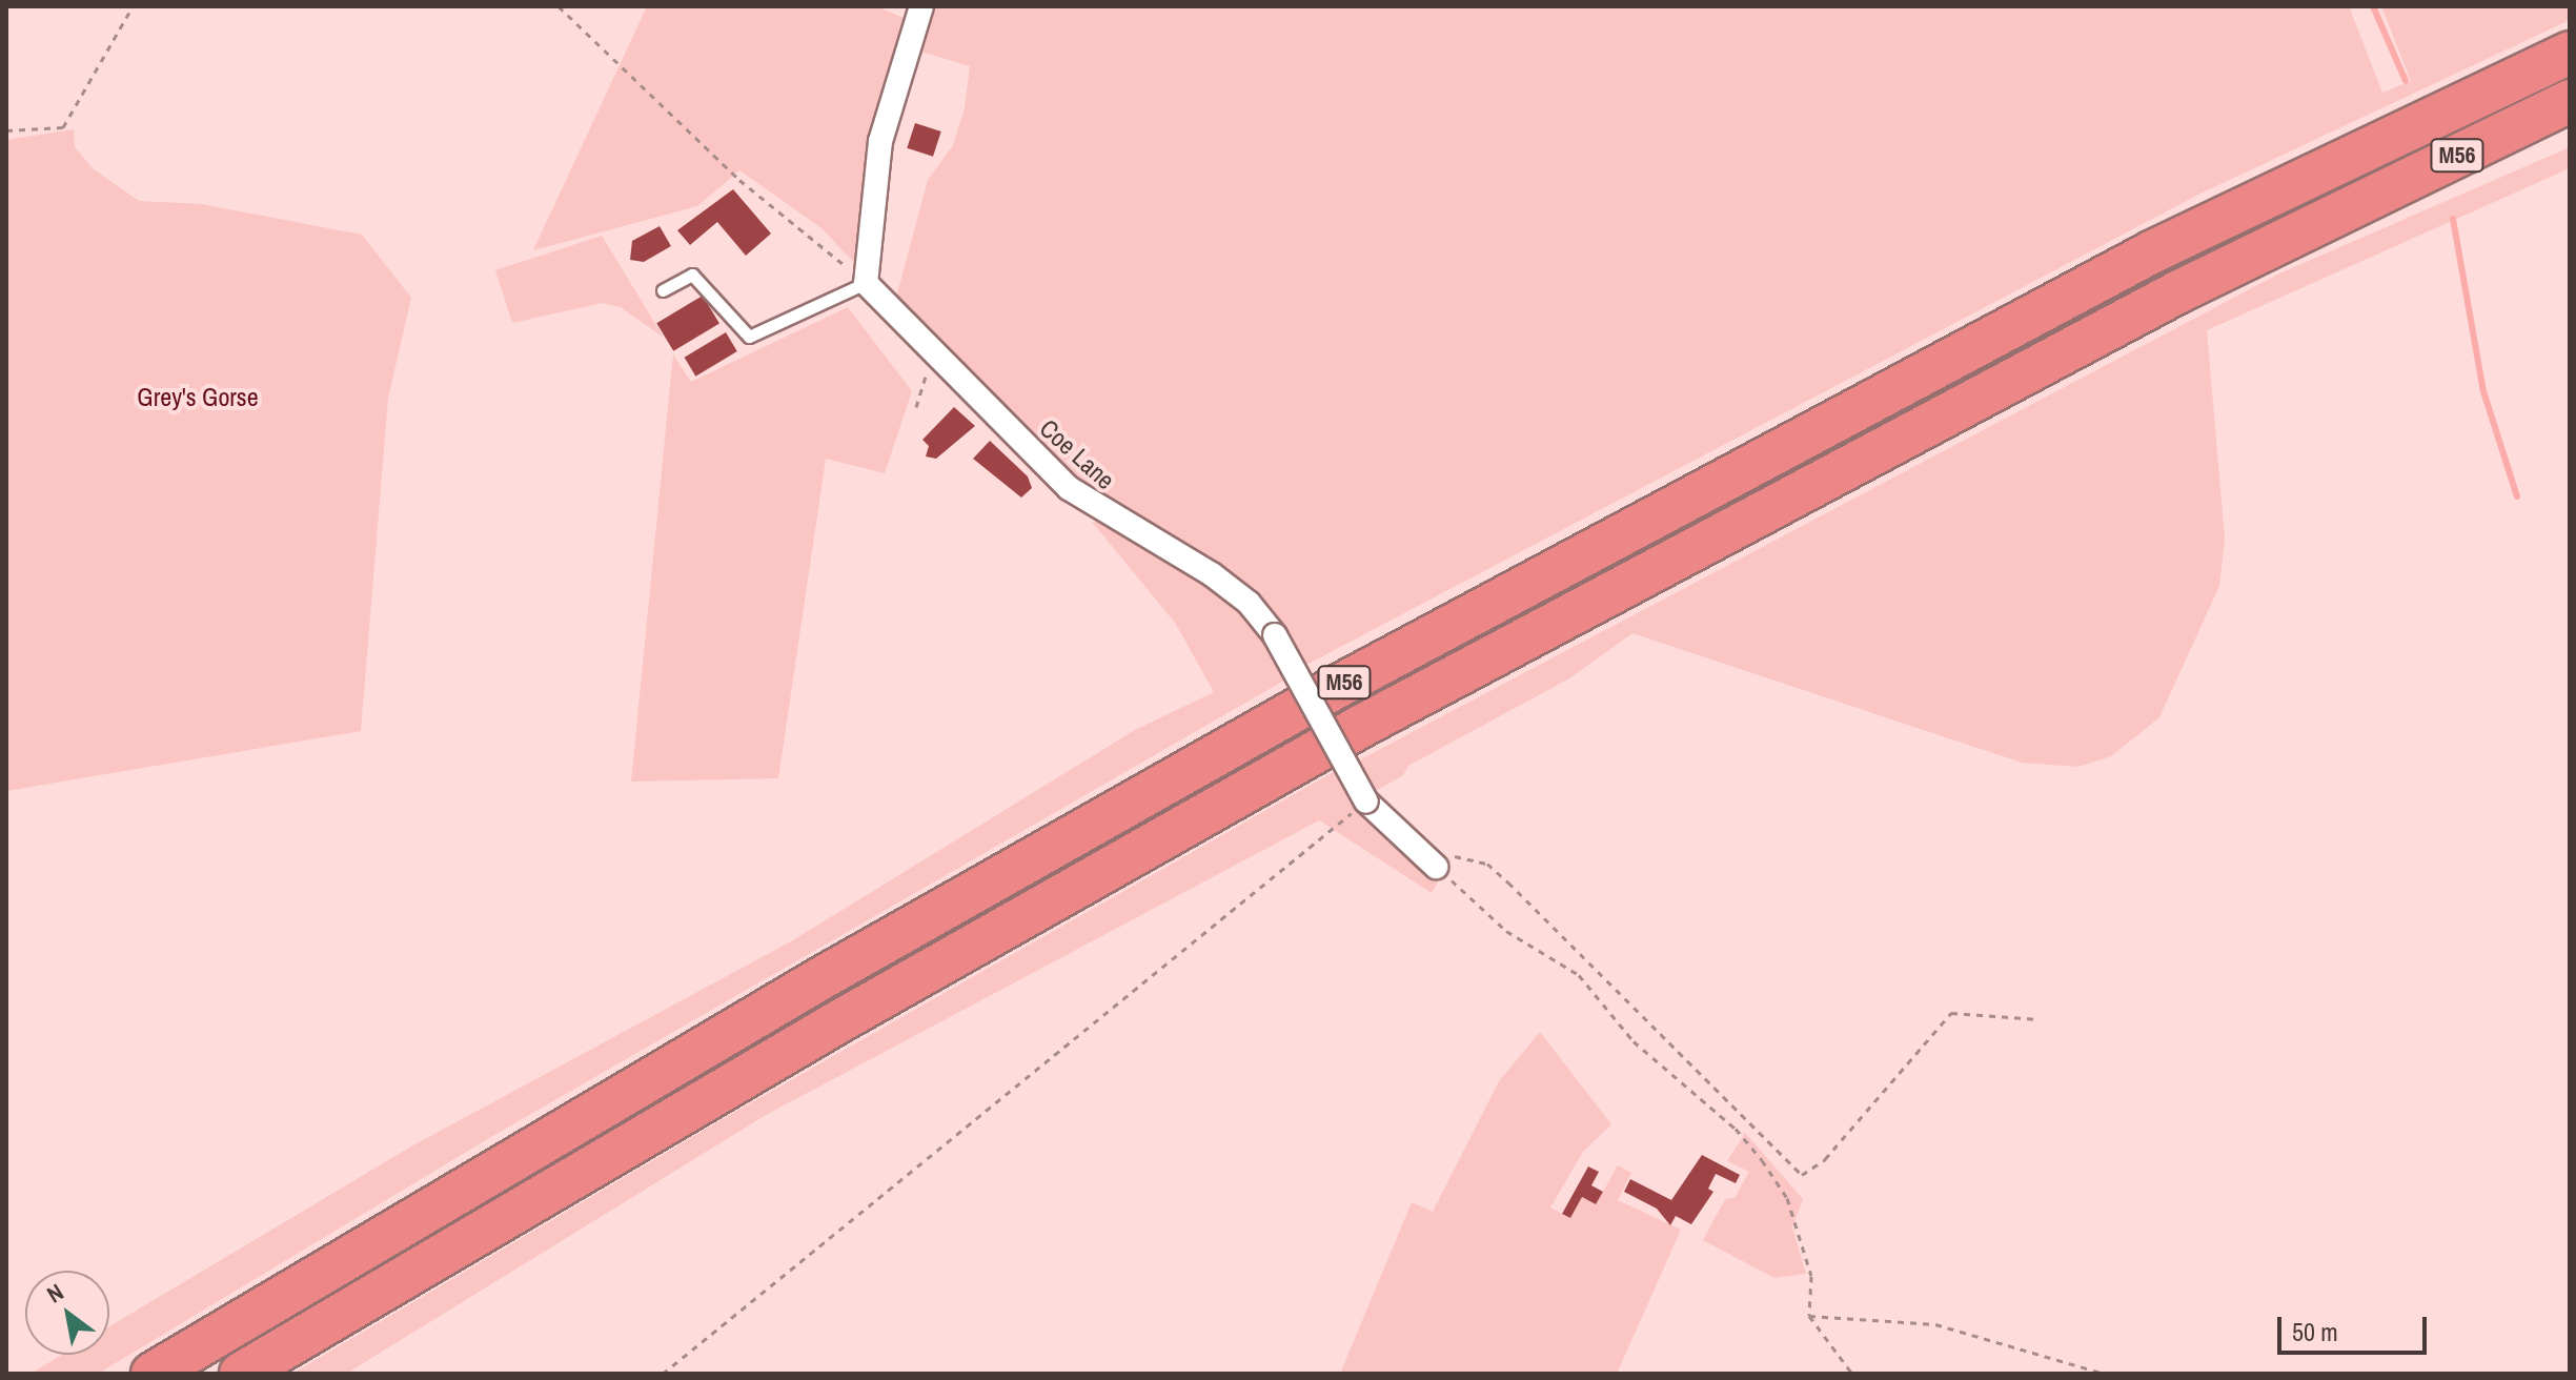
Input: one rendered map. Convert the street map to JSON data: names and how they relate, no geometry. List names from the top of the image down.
{
  "streets": {
    "highway": ["M56"],
    "street": ["Coe Lane"]
  },
  "parks": ["Grey's Gorse"],
  "scale_bar": "50 m",
  "north": "top left"
}
